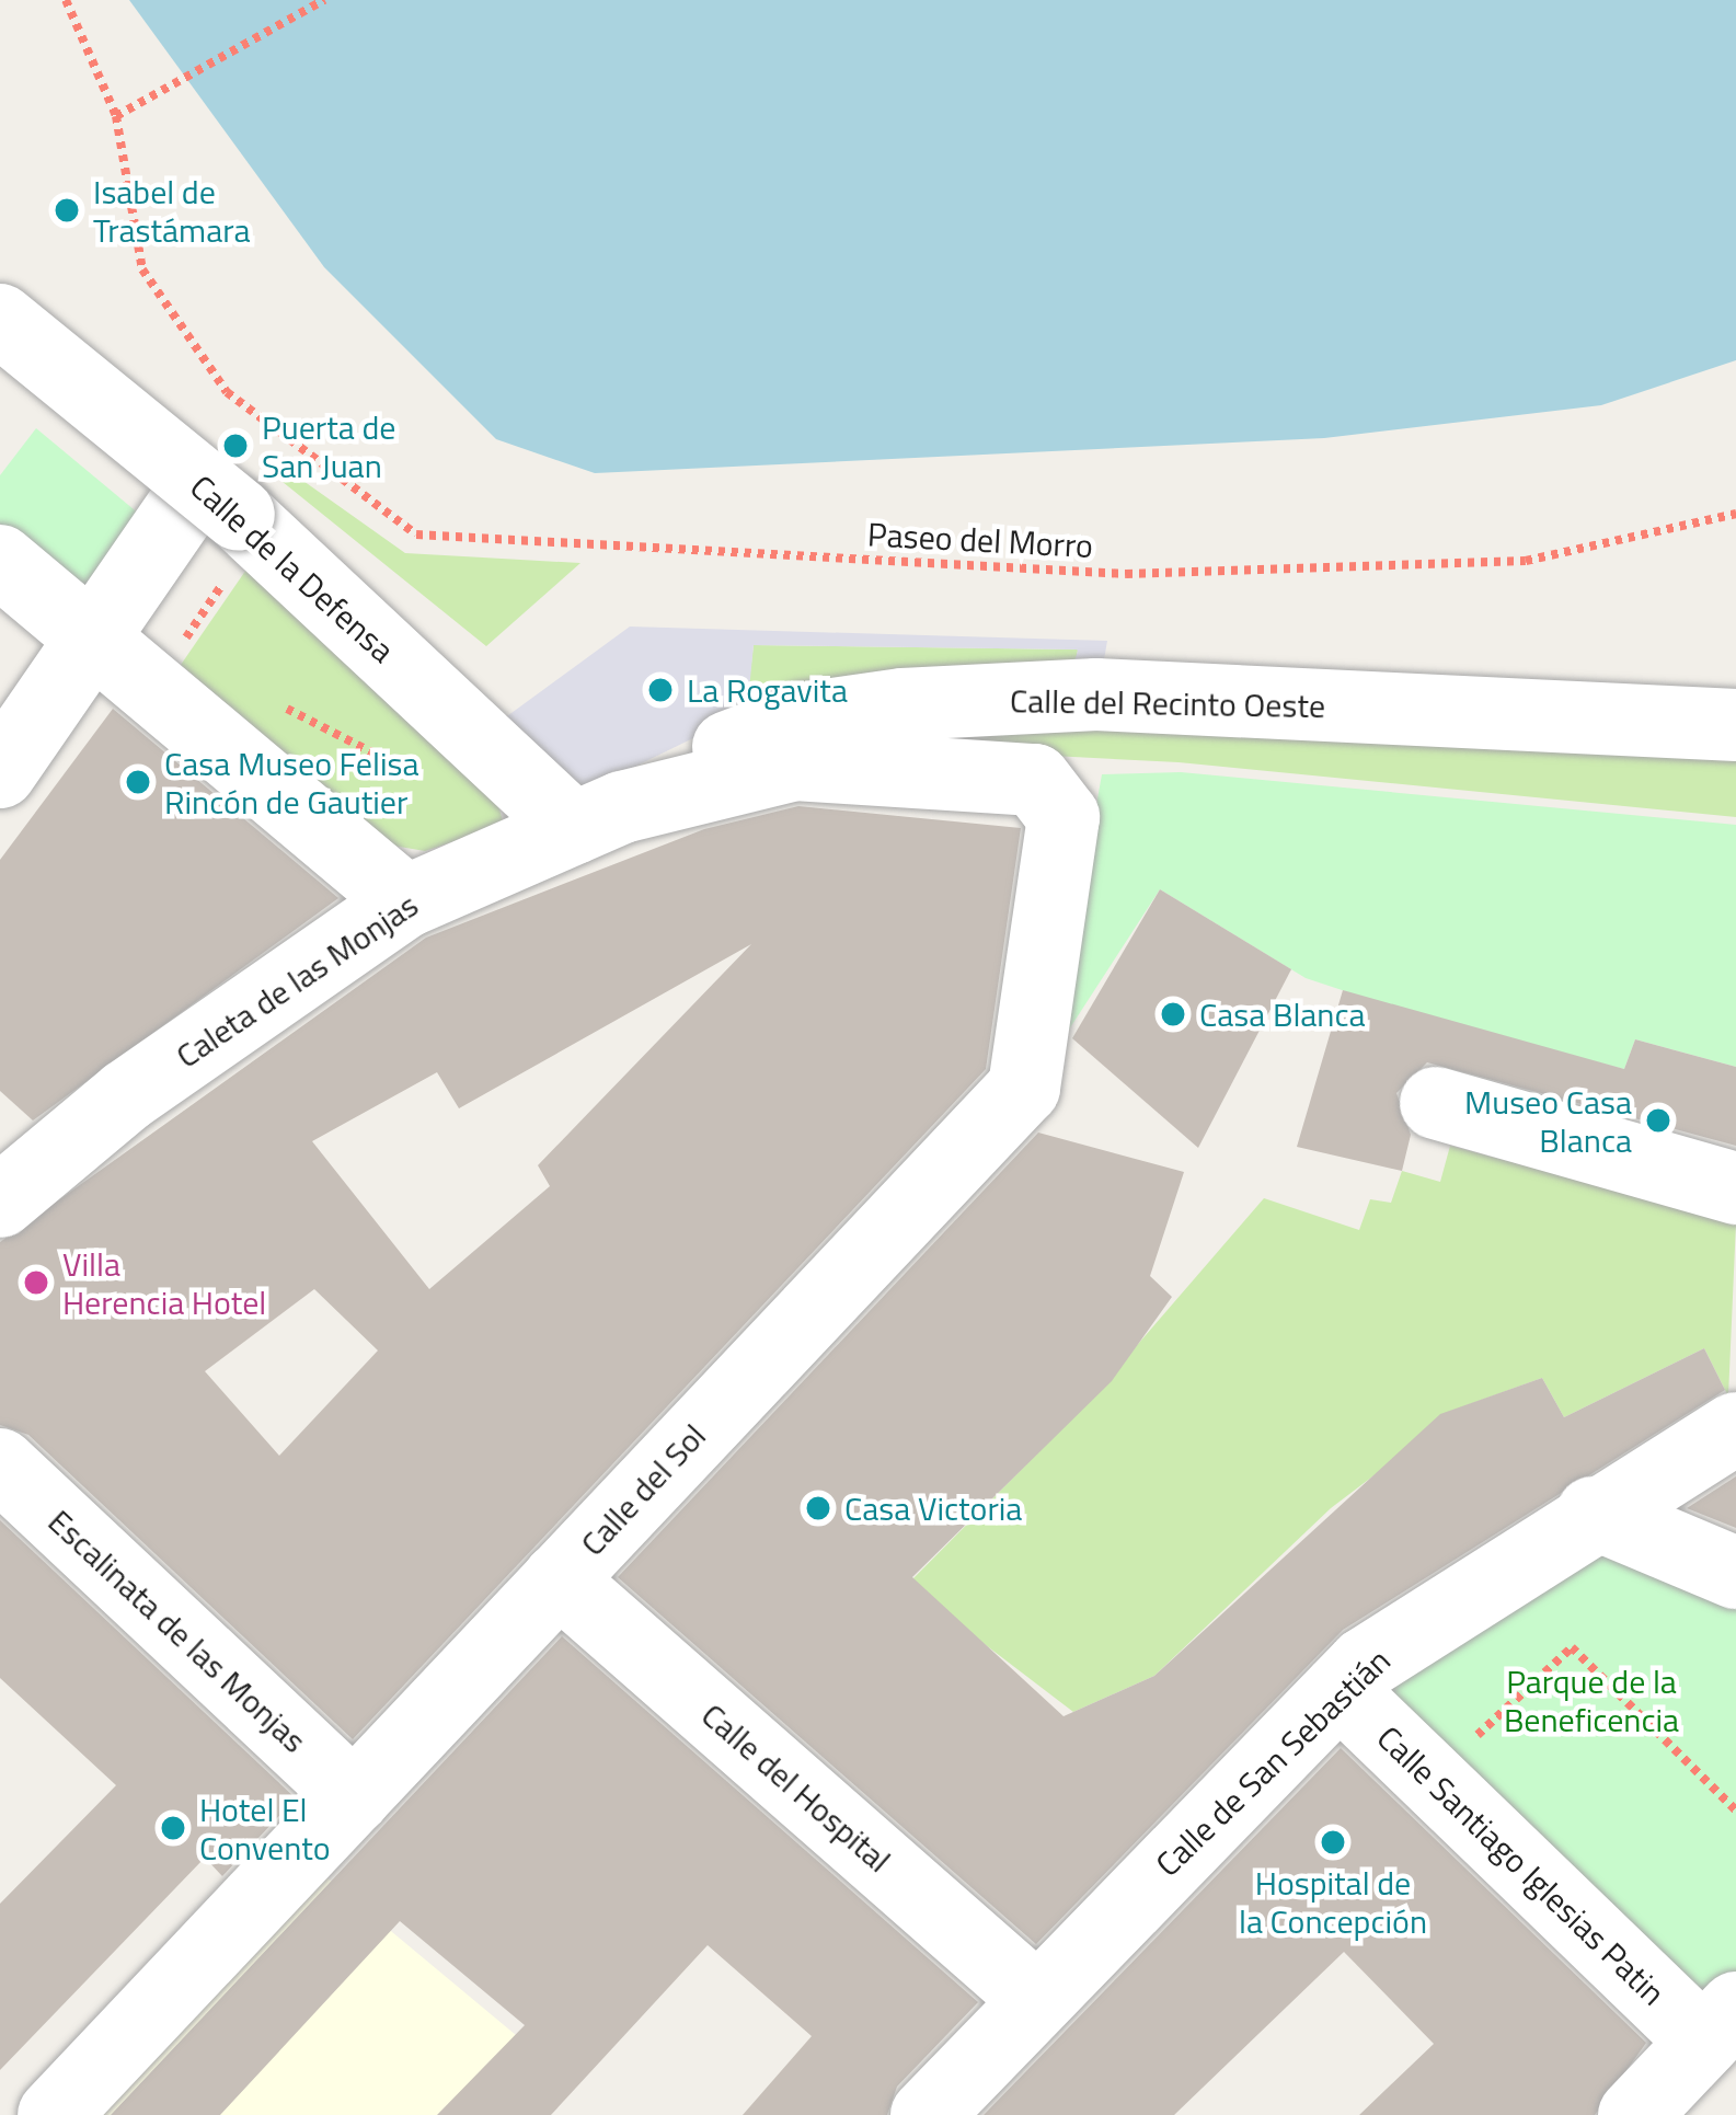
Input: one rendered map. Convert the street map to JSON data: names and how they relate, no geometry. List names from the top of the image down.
{
  "streets": {
    "street": [
      "Calle de la Defensa",
      "Calle del Recinto Oeste",
      "Caleta de las Monjas",
      "Calle del Sol",
      "Escalinata de las Monjas",
      "Calle de San Sebastián",
      "Calle del Hospital",
      "Calle Santiago Iglesias Patin"
    ],
    "path": ["Paseo del Morro"]
  },
  "crossings": [
    ["Calle de la Defensa", "Calle del Recinto Oeste"],
    ["Calle de la Defensa", "Caleta de las Monjas"],
    ["Calle de la Defensa", "Calle del Sol"],
    ["Calle del Recinto Oeste", "Caleta de las Monjas"],
    ["Calle del Recinto Oeste", "Calle del Sol"],
    ["Caleta de las Monjas", "Calle del Sol"],
    ["Calle del Sol", "Escalinata de las Monjas"],
    ["Calle del Sol", "Calle del Hospital"],
    ["Calle de San Sebastián", "Calle del Hospital"],
    ["Calle de San Sebastián", "Calle Santiago Iglesias Patin"]
  ],
  "parks": ["Parque de la Beneficencia"],
  "places": [
    "Isabel de Trastámara",
    "Puerta de San Juan",
    "La Rogavita",
    "Casa Museo Felisa Rincón de Gautier",
    "Casa Blanca",
    "Museo Casa Blanca",
    "Villa Herencia Hotel",
    "Casa Victoria",
    "Hotel El Convento",
    "Hospital de la Concepción"
  ]
}
